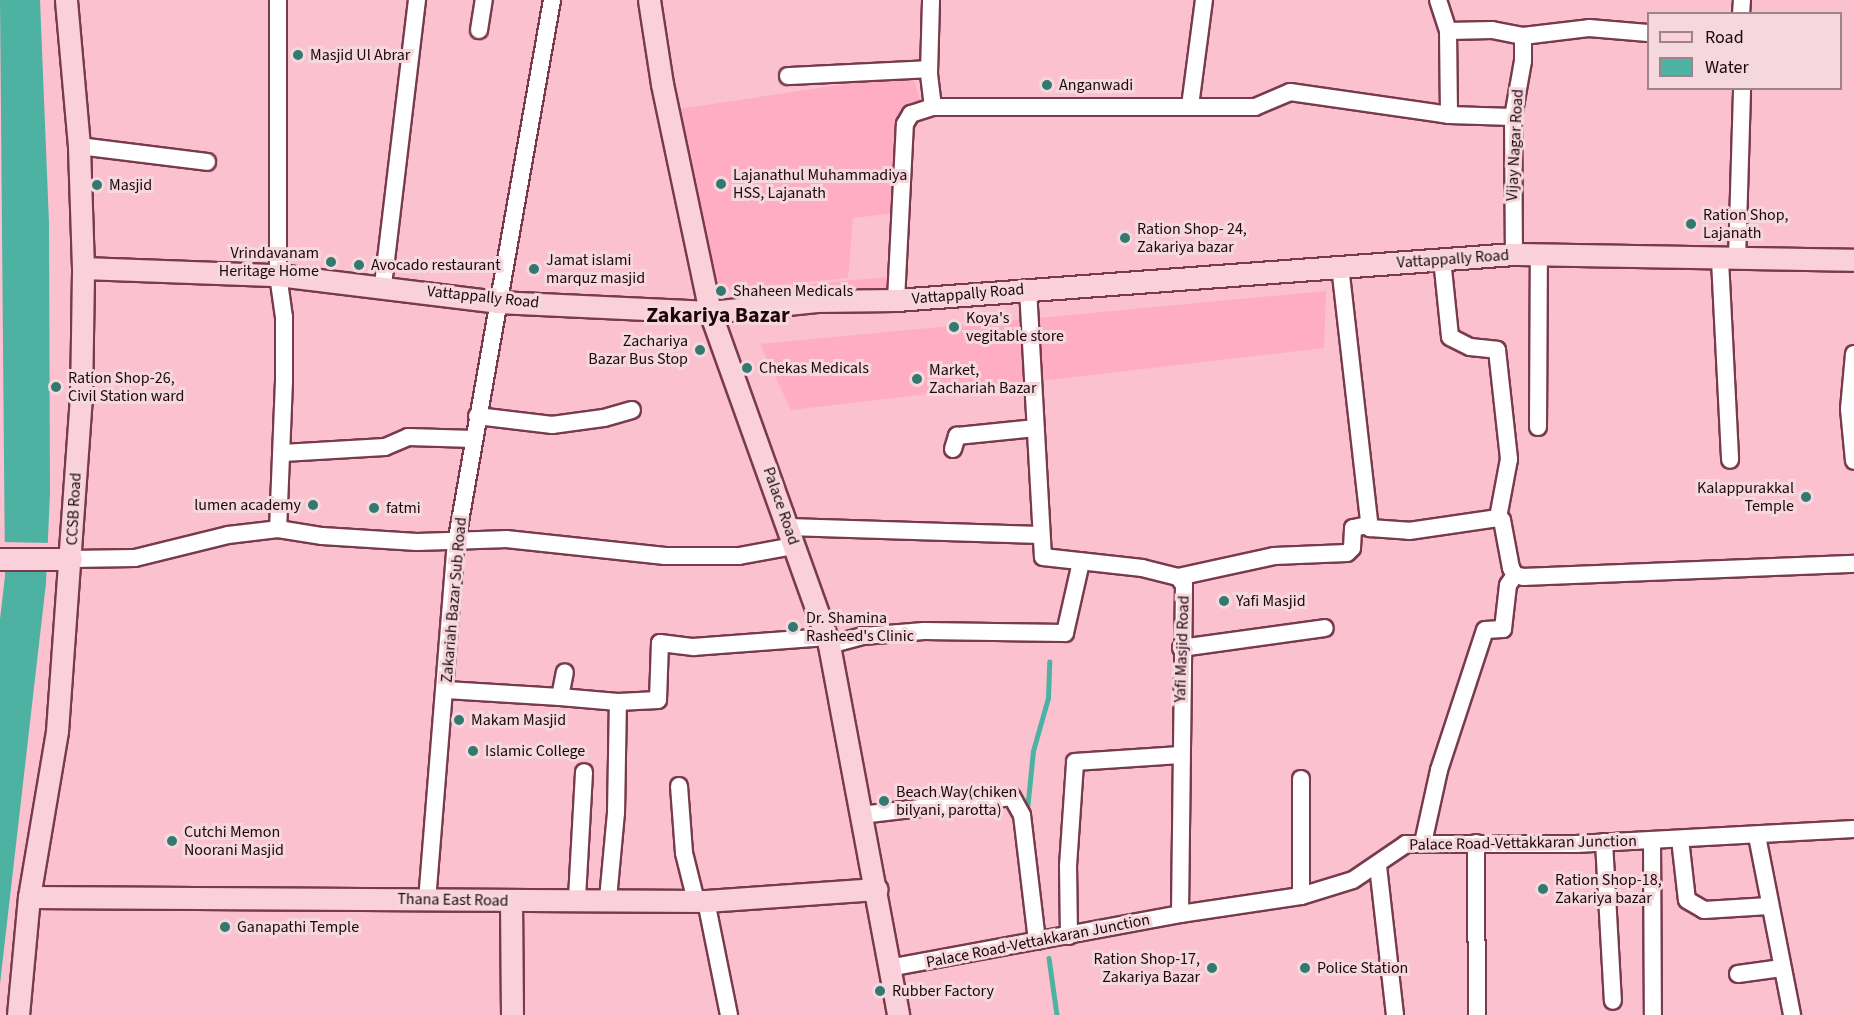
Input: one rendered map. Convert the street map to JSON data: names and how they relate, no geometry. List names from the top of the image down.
{
  "streets": {
    "main road": [
      "Vattappally Road",
      "Palace Road",
      "CCSB Road",
      "Thana East Road"
    ],
    "street": [
      "Vijay Nagar Road",
      "Zakariah Bazar Sub Road",
      "Yafi Masjid Road",
      "Palace Road-Vettakkaran Junction"
    ]
  },
  "crossings": [
    ["Vijay Nagar Road", "Vattappally Road"],
    ["Vattappally Road", "Palace Road"],
    ["Vattappally Road", "CCSB Road"],
    ["Vattappally Road", "Zakariah Bazar Sub Road"],
    ["Vattappally Road", "Yafi Masjid Road"],
    ["Palace Road", "Palace Road-Vettakkaran Junction"],
    ["Palace Road", "Thana East Road"],
    ["CCSB Road", "Thana East Road"],
    ["Zakariah Bazar Sub Road", "Thana East Road"],
    ["Yafi Masjid Road", "Palace Road-Vettakkaran Junction"]
  ],
  "districts": ["Zakariya Bazar"],
  "places": [
    "Masjid Ul Abrar",
    "Anganwadi",
    "Lajanathul Muhammadiya HSS, Lajanath",
    "Masjid",
    "Ration Shop, Lajanath",
    "Ration Shop- 24, Zakariya bazar",
    "Vrindavanam Heritage Home",
    "Avocado restaurant",
    "Jamat islami marquz masjid",
    "Shaheen Medicals",
    "Koya's vegitable store",
    "Zachariya Bazar Bus Stop",
    "Chekas Medicals",
    "Market, Zachariah Bazar",
    "Ration Shop-26, Civil Station ward",
    "Kalappurakkal Temple",
    "lumen academy",
    "fatmi",
    "Yafi Masjid",
    "Dr. Shamina Rasheed's Clinic",
    "Makam Masjid",
    "Islamic College",
    "Beach Way(chiken bilyani, parotta)",
    "Cutchi Memon Noorani Masjid",
    "Ration Shop-18, Zakariya bazar",
    "Ganapathi Temple",
    "Ration Shop-17, Zakariya Bazar",
    "Police Station",
    "Rubber Factory"
  ],
  "legend": ["Road", "Water"]
}
